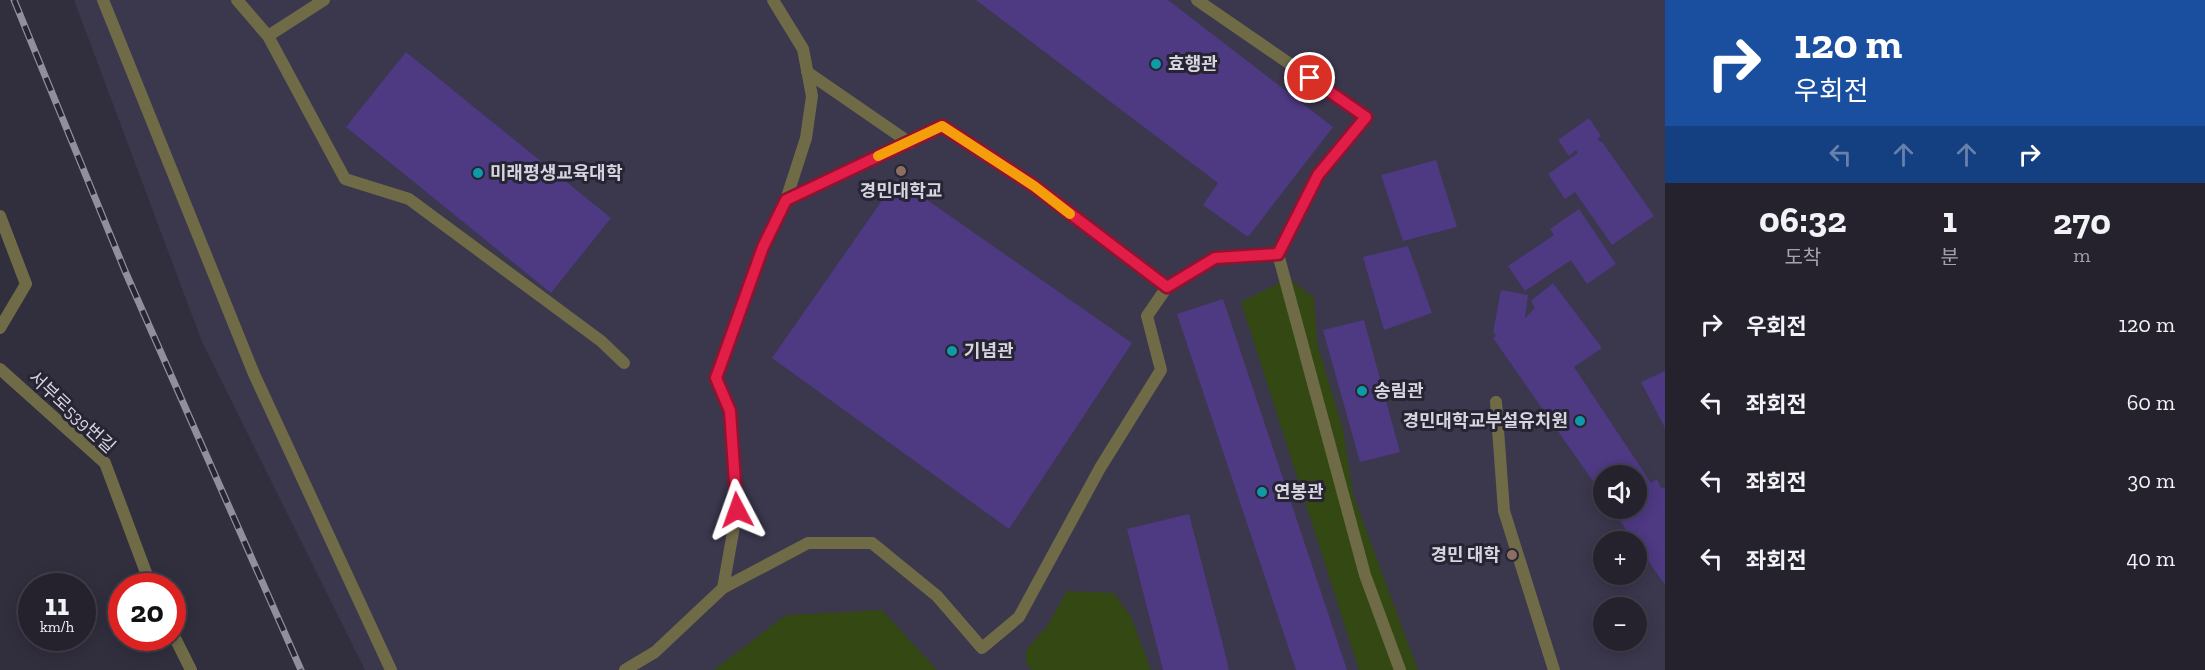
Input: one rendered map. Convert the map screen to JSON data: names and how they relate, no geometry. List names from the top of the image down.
{
  "streets": {
    "street": ["서부로539번길"]
  },
  "places": [
    "효행관",
    "경민대학교",
    "미래평생교육대학",
    "기념관",
    "송림관",
    "경민대학교부설유치원",
    "연봉관",
    "경민 대학"
  ],
  "page": {
    "turn": ["120 m", "우회전"],
    "eta": [
      "06:32",
      "도착",
      "1",
      "분",
      "270",
      "m"
    ],
    "list": [
      {
        "name": "우회전",
        "value": "120 m"
      },
      {
        "name": "좌회전",
        "value": "60 m"
      },
      {
        "name": "좌회전",
        "value": "30 m"
      },
      {
        "name": "좌회전",
        "value": "40 m"
      }
    ],
    "map_buttons": ["+", "−"],
    "speed": "11 km/h",
    "limit": "20"
  }
}
